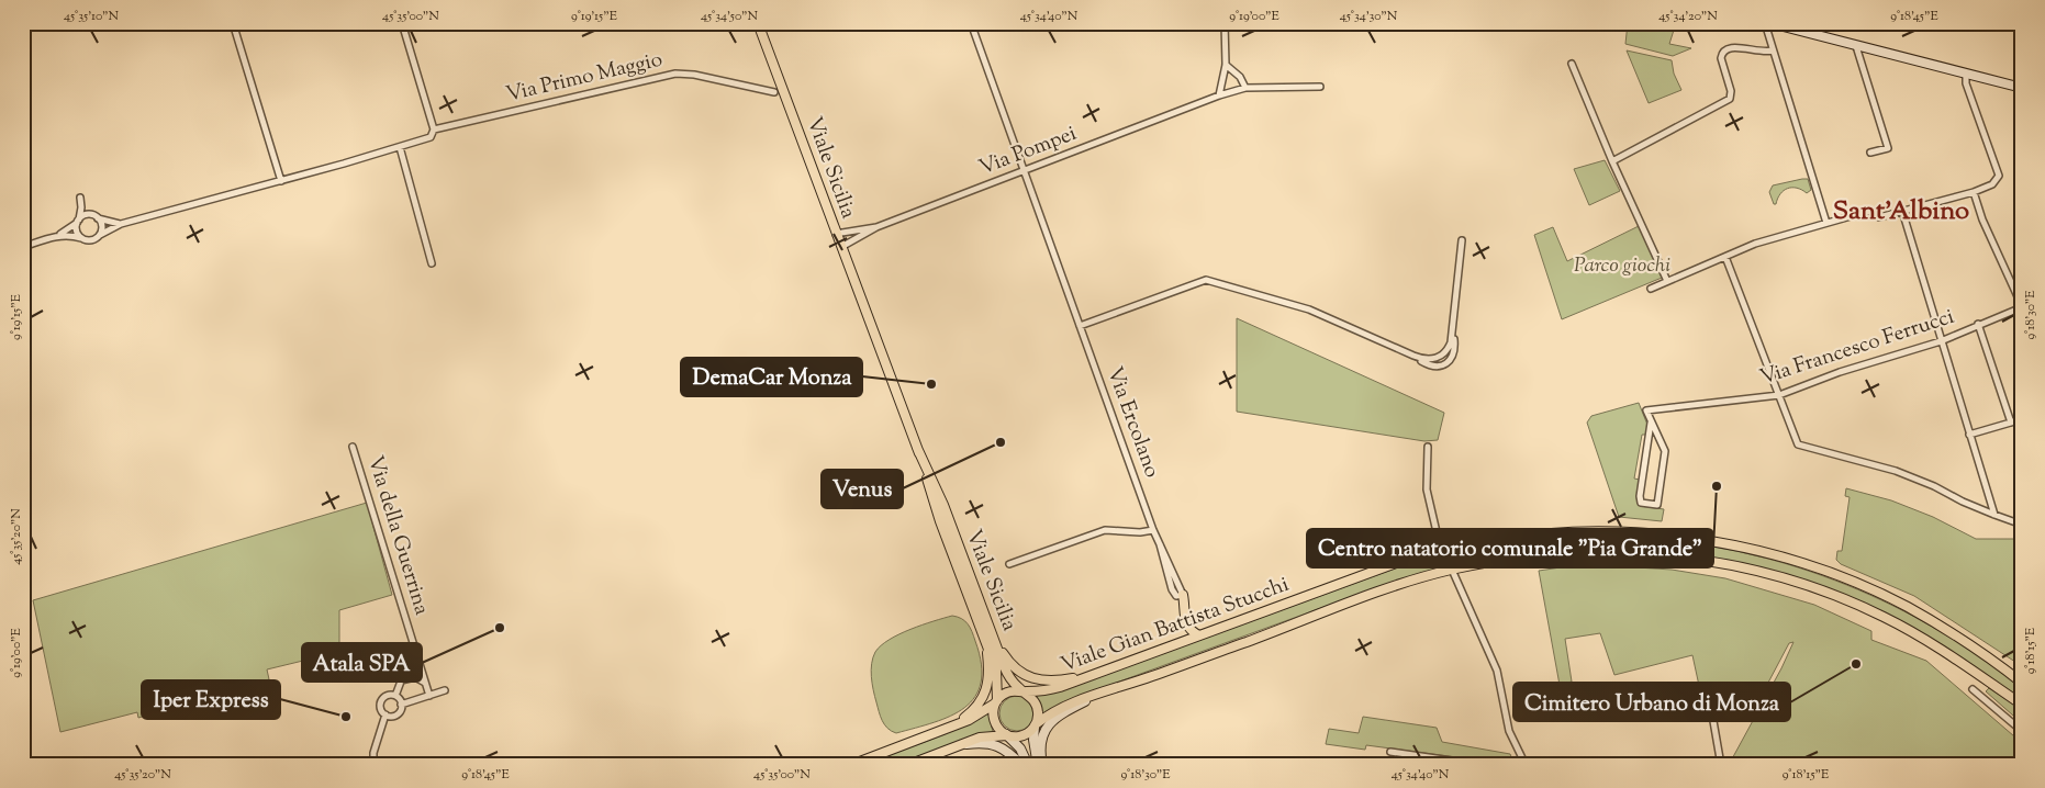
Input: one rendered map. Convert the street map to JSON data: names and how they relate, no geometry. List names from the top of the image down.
{
  "streets": {
    "main road": ["Viale Sicilia", "Viale Gian Battista Stucchi"],
    "street": [
      "Via Primo Maggio",
      "Via Pompei",
      "Via Francesco Ferrucci",
      "Via Ercolano",
      "Via della Guerrina"
    ]
  },
  "crossings": [
    ["Via Pompei", "Viale Sicilia"],
    ["Via Pompei", "Via Ercolano"],
    ["Viale Sicilia", "Viale Gian Battista Stucchi"]
  ],
  "districts": ["Sant'Albino"],
  "parks": ["Parco giochi"],
  "places": [
    "DemaCar Monza",
    "Venus",
    "Centro natatorio comunale \"Pia Grande\"",
    "Atala SPA",
    "Cimitero Urbano di Monza",
    "Iper Express"
  ],
  "coordinates": [
    "45°35'10\"N",
    "45°35'00\"N",
    "9°19'15\"E",
    "45°34'50\"N",
    "45°34'40\"N",
    "9°19'00\"E",
    "45°34'30\"N",
    "45°34'20\"N",
    "9°18'45\"E",
    "9°18'30\"E",
    "45°35'20\"N",
    "9°18'15\"E"
  ]
}
